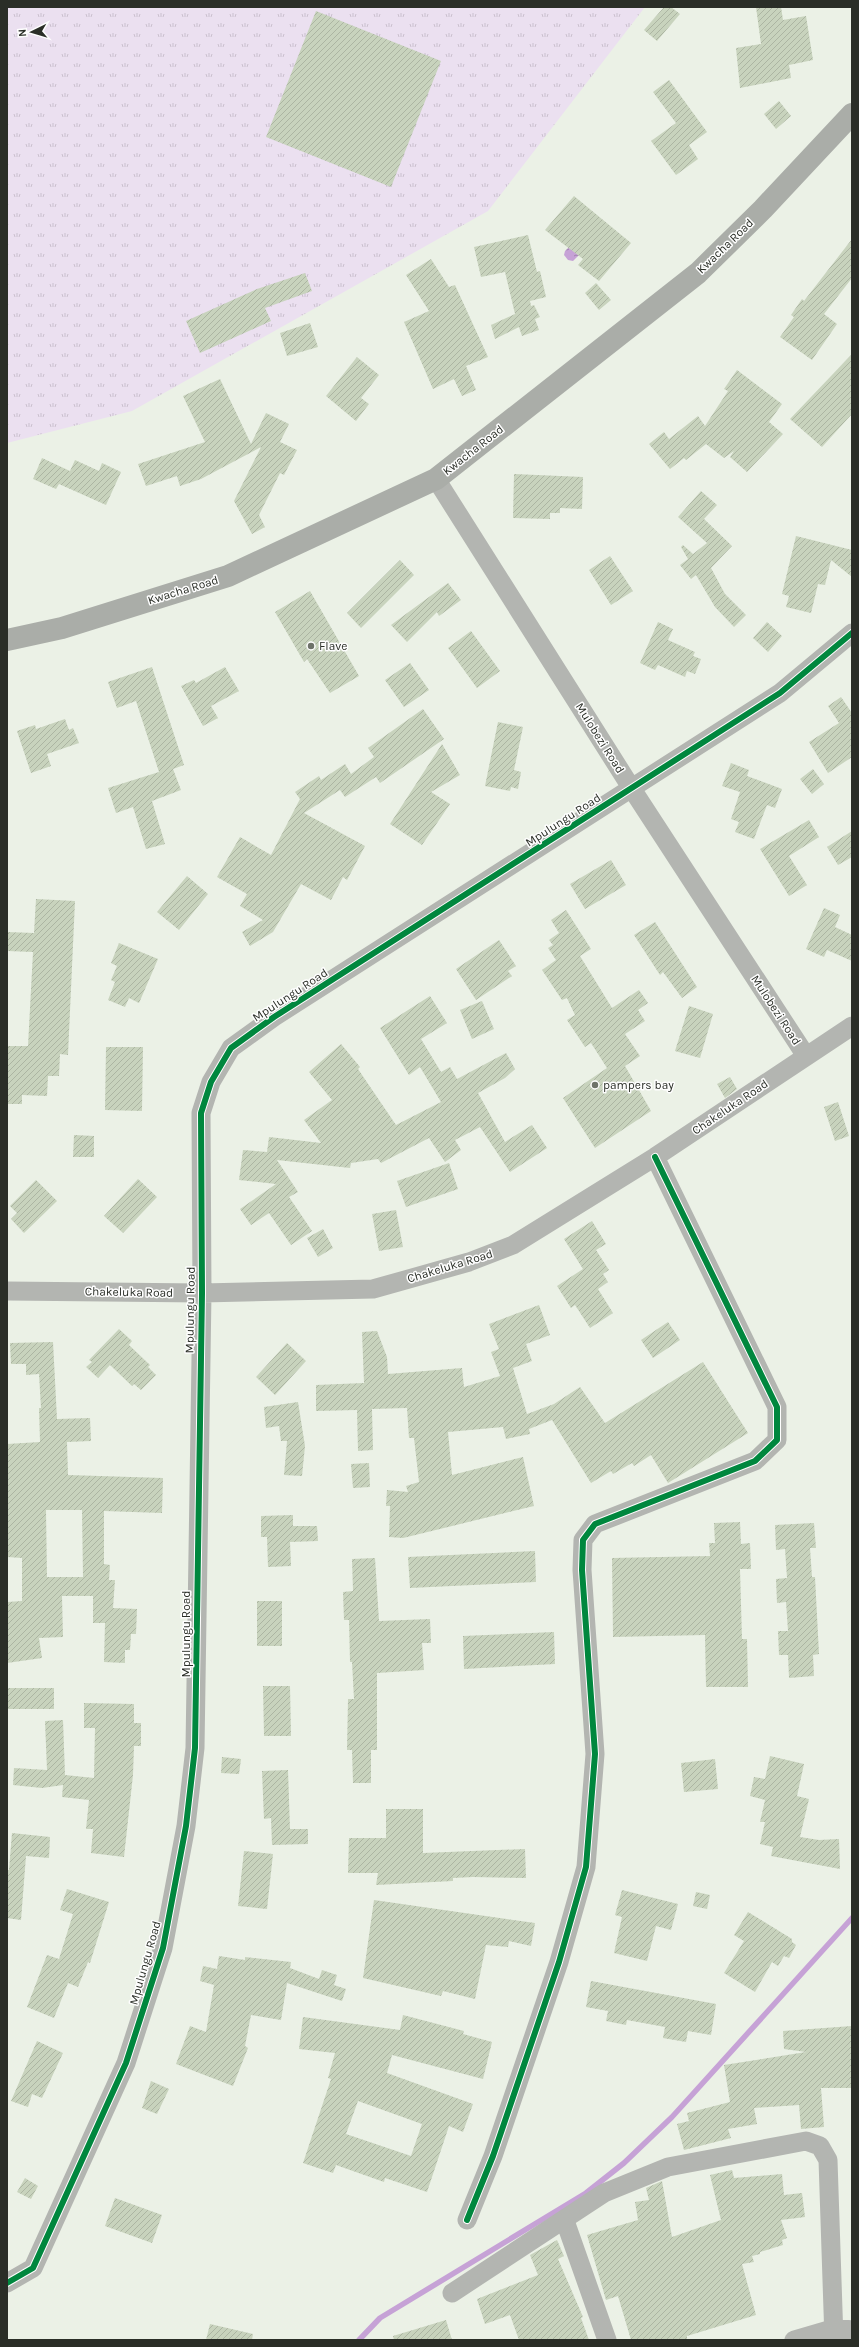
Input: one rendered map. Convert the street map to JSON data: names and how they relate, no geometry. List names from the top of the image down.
{
  "streets": {
    "main road": ["Kwacha Road"],
    "street": ["Mulobezi Road", "Mpulungu Road", "Chakeluka Road"]
  },
  "crossings": [
    ["Kwacha Road", "Mulobezi Road"],
    ["Mulobezi Road", "Mpulungu Road"],
    ["Mulobezi Road", "Chakeluka Road"],
    ["Mpulungu Road", "Chakeluka Road"]
  ],
  "places": ["Flave", "pampers bay"],
  "north": "left"
}
